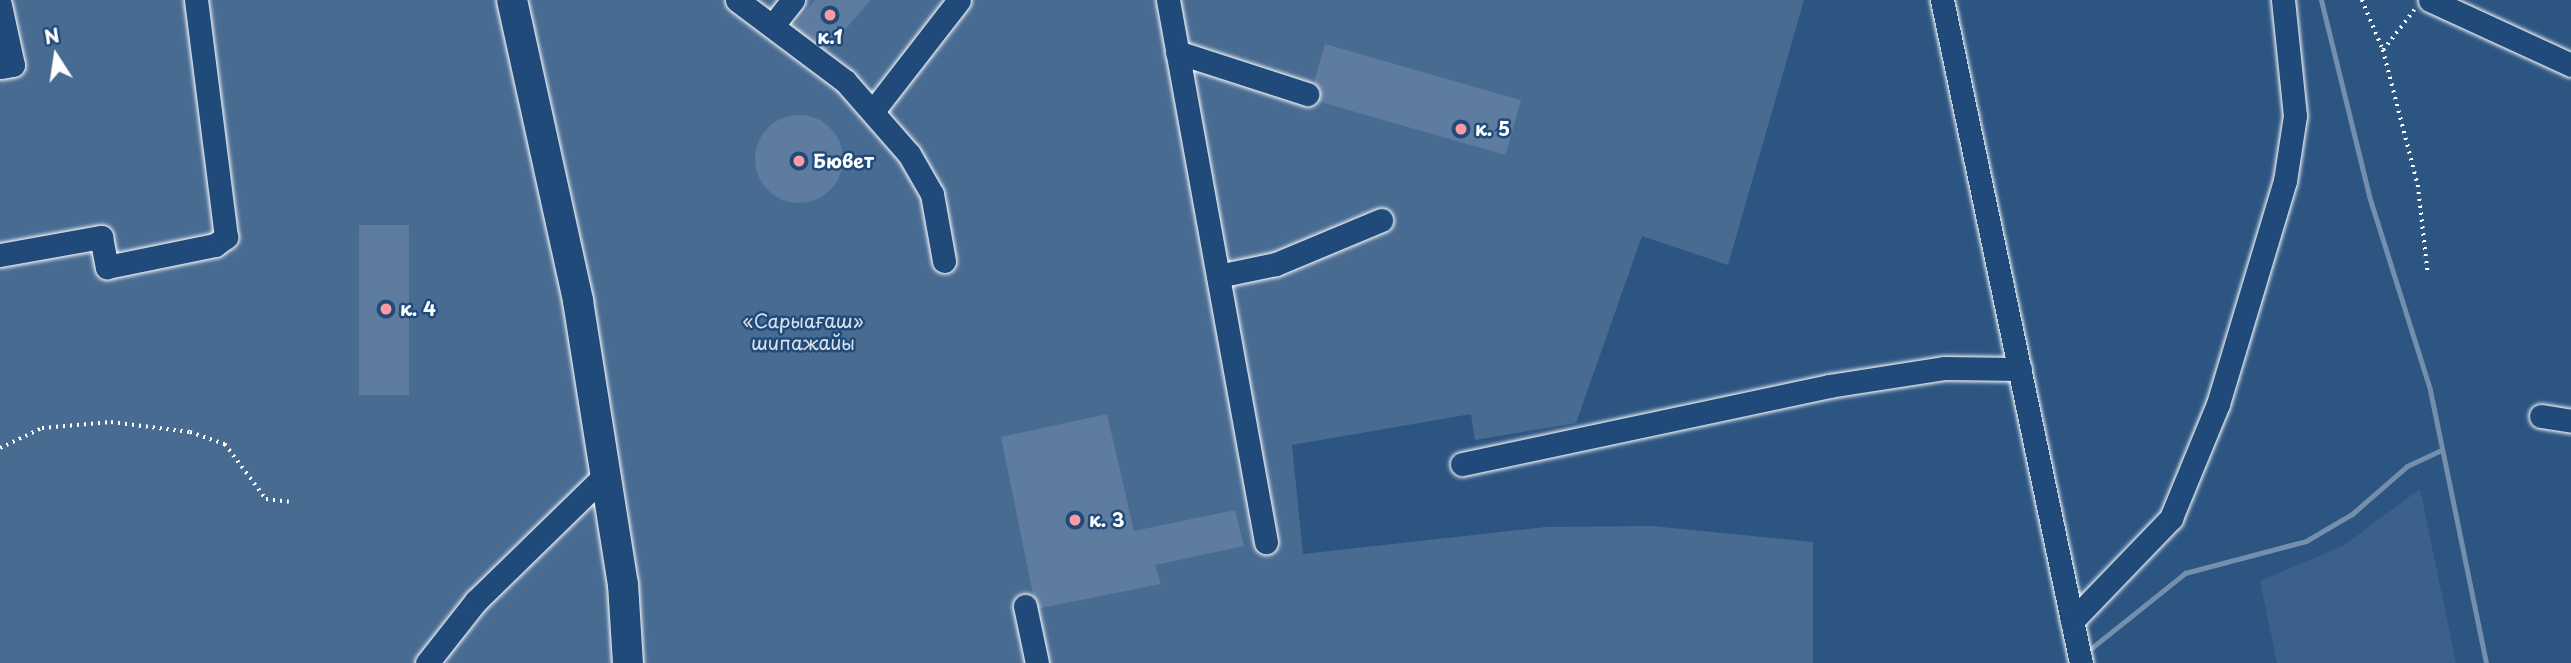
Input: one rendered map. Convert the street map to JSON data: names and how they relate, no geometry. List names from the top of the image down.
{
  "parks": ["«Сарыағаш» шипажайы"],
  "places": [
    "к.1",
    "к. 5",
    "Бювет",
    "к. 4",
    "к. 3"
  ],
  "north": "top"
}
